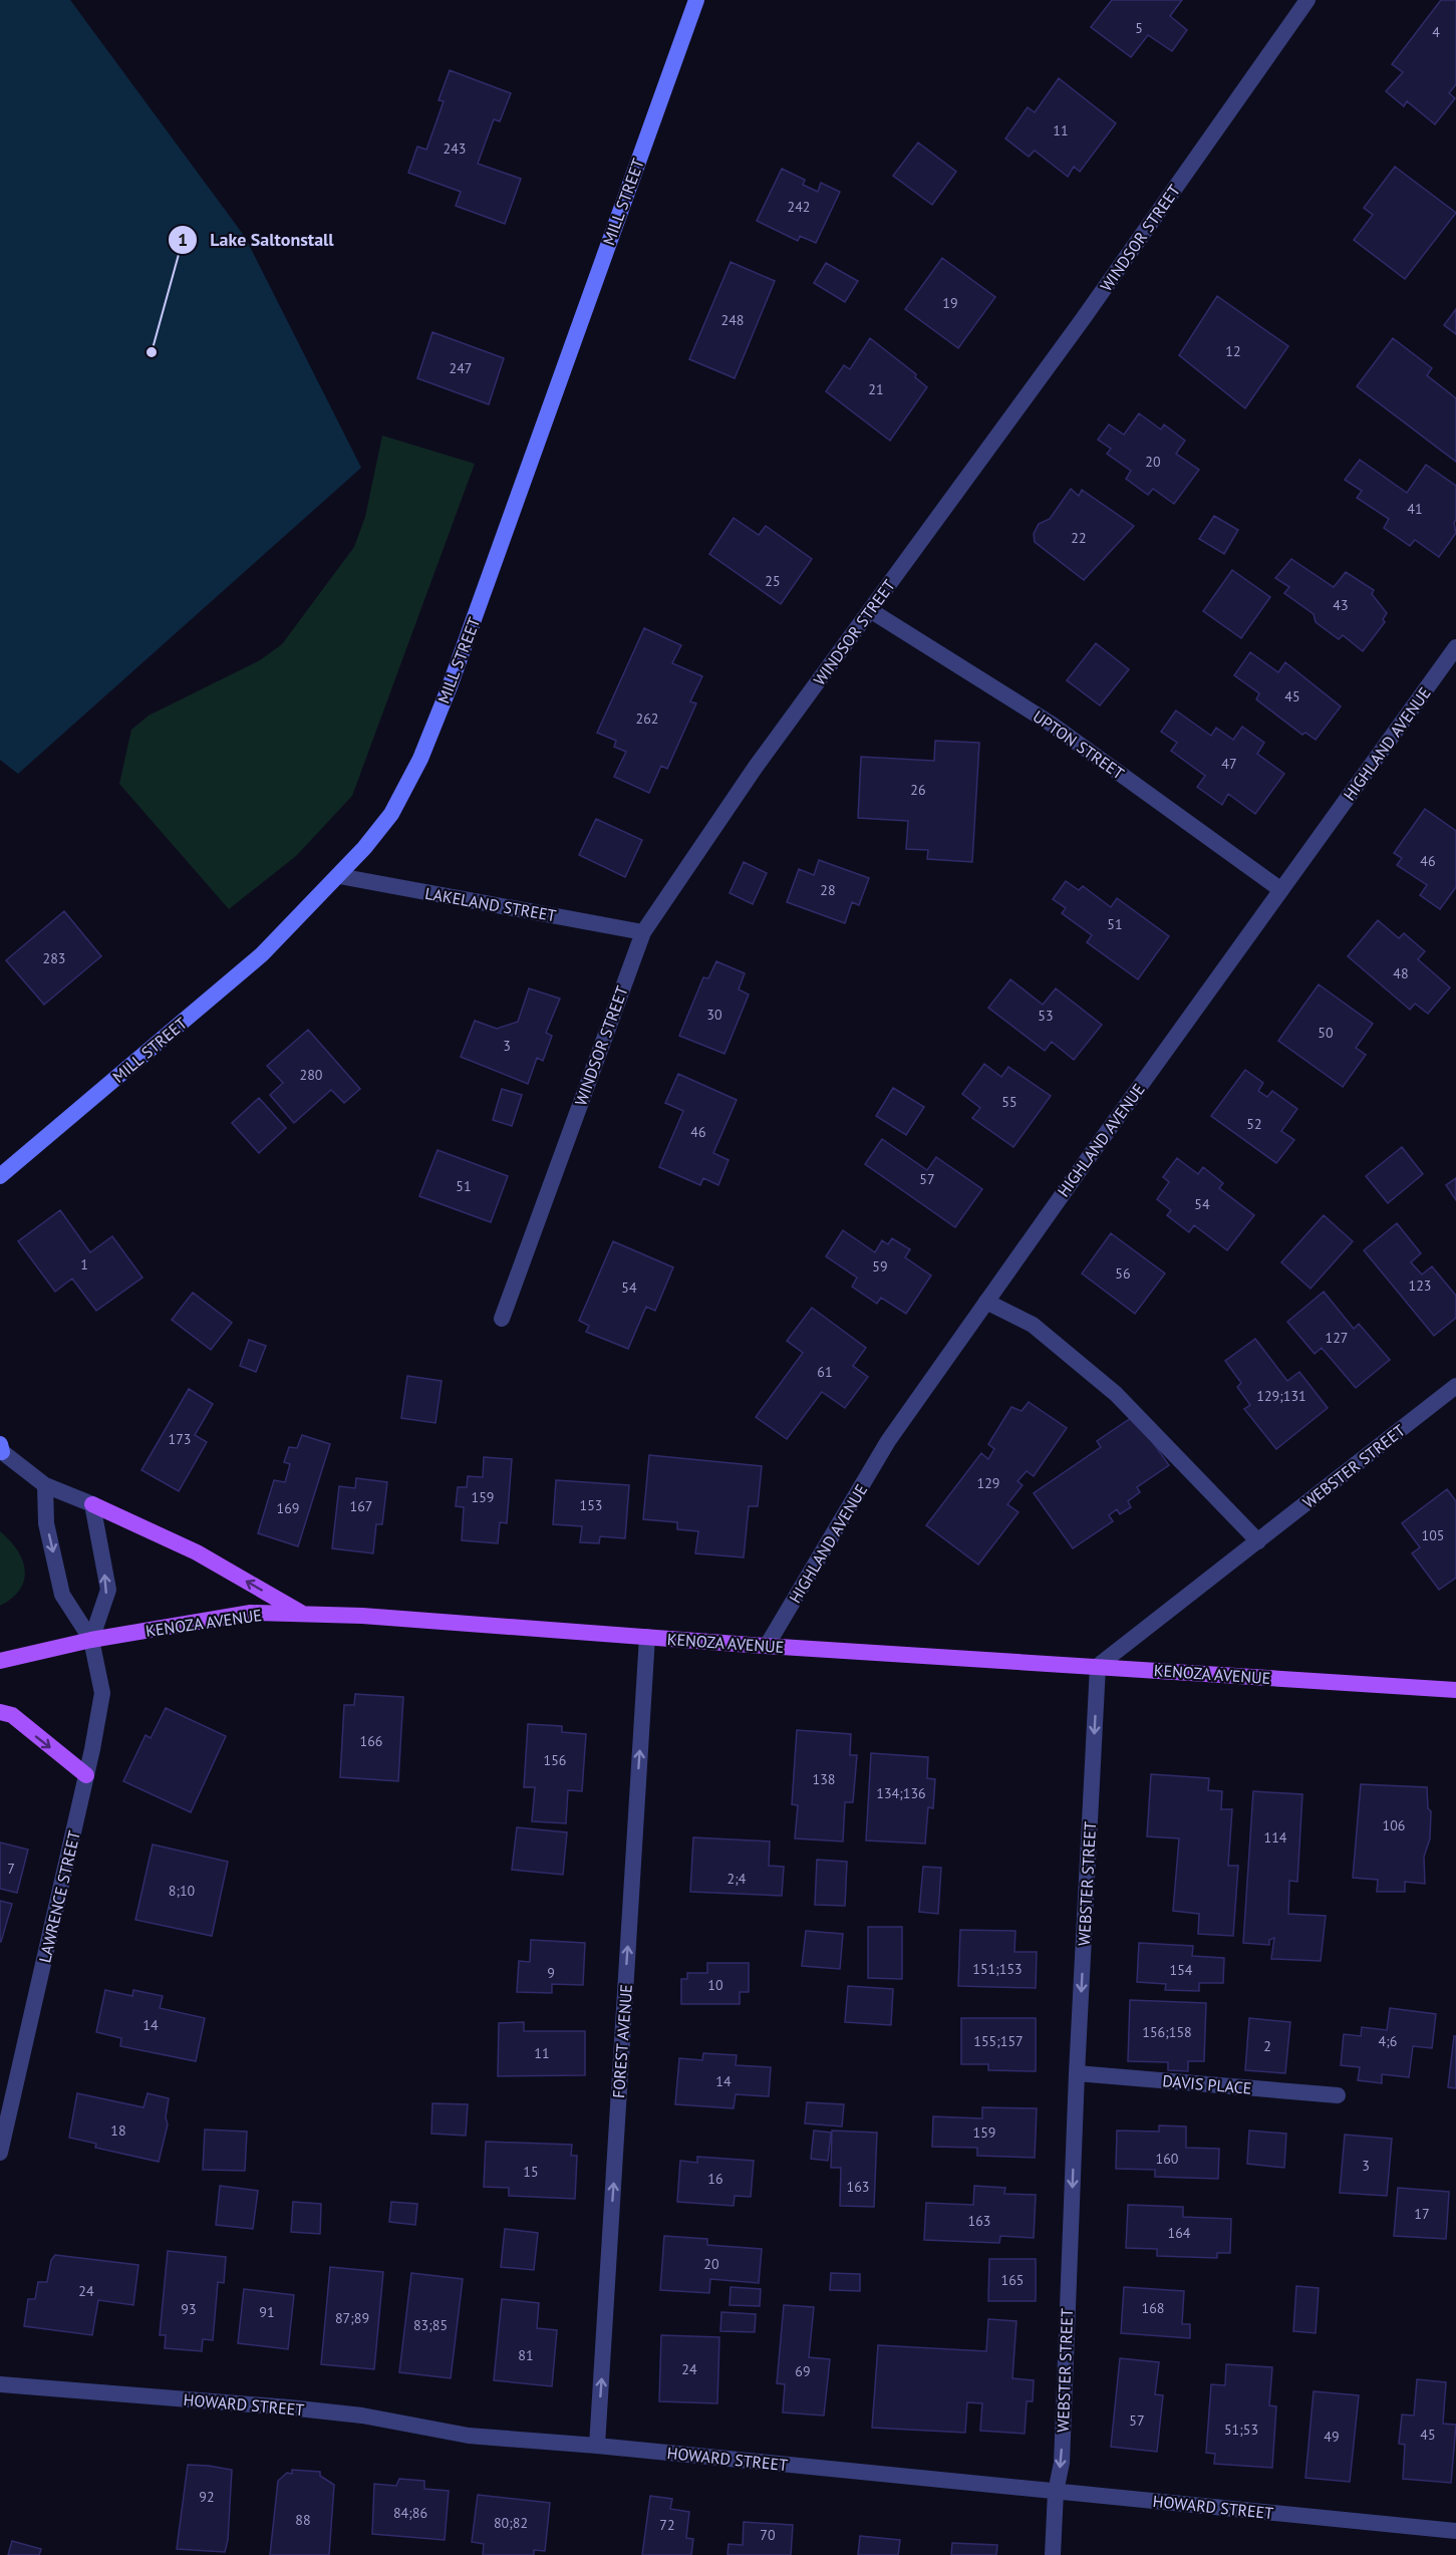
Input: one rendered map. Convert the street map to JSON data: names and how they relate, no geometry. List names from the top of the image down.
{
  "streets": {
    "main road": ["MILL STREET", "KENOZA AVENUE"],
    "street": [
      "WINDSOR STREET",
      "HIGHLAND AVENUE",
      "UPTON STREET",
      "LAKELAND STREET",
      "WEBSTER STREET",
      "LAWRENCE STREET",
      "FOREST AVENUE",
      "DAVIS PLACE",
      "HOWARD STREET"
    ]
  },
  "crossings": [
    ["MILL STREET", "LAKELAND STREET"],
    ["WINDSOR STREET", "UPTON STREET"],
    ["WINDSOR STREET", "LAKELAND STREET"],
    ["HIGHLAND AVENUE", "UPTON STREET"],
    ["HIGHLAND AVENUE", "KENOZA AVENUE"],
    ["WEBSTER STREET", "KENOZA AVENUE"],
    ["WEBSTER STREET", "DAVIS PLACE"],
    ["WEBSTER STREET", "HOWARD STREET"],
    ["KENOZA AVENUE", "LAWRENCE STREET"],
    ["KENOZA AVENUE", "FOREST AVENUE"],
    ["FOREST AVENUE", "HOWARD STREET"]
  ],
  "one_way": ["WEBSTER STREET", "FOREST AVENUE"],
  "places": ["Lake Saltonstall"],
  "house_numbers": [
    "5",
    "4",
    "11",
    "243",
    "242",
    "19",
    "248",
    "12",
    "247",
    "21",
    "20",
    "41",
    "22",
    "25",
    "43",
    "45",
    "262",
    "47",
    "26",
    "46",
    "28",
    "51",
    "283",
    "48",
    "30",
    "53",
    "50",
    "3",
    "280",
    "55",
    "52",
    "46",
    "57",
    "51",
    "54",
    "1",
    "59",
    "56",
    "123",
    "54",
    "127",
    "61",
    "129;131",
    "173",
    "129",
    "159",
    "153",
    "167",
    "169",
    "105",
    "166",
    "156",
    "138",
    "134;136",
    "106",
    "114",
    "7",
    "2;4",
    "8;10",
    "151;153",
    "154",
    "9",
    "10",
    "14",
    "156;158",
    "155;157",
    "4;6",
    "2",
    "11",
    "14",
    "18",
    "159",
    "160",
    "3",
    "15",
    "16",
    "163",
    "17",
    "163",
    "164",
    "20",
    "165",
    "24",
    "168",
    "93",
    "91",
    "87;89",
    "83;85",
    "81",
    "24",
    "69",
    "57",
    "51;53",
    "45",
    "49",
    "92",
    "84;86",
    "88",
    "80;82",
    "72",
    "70"
  ]
}
